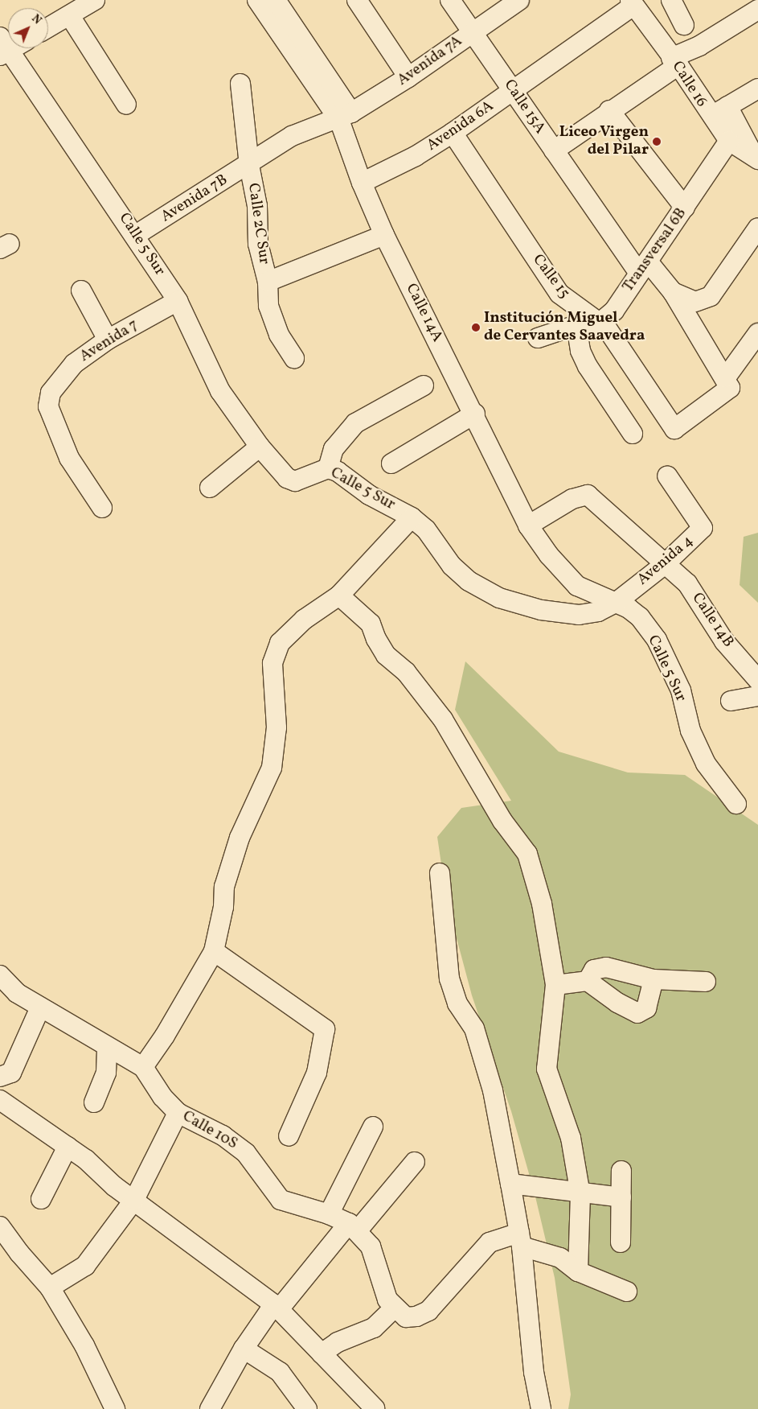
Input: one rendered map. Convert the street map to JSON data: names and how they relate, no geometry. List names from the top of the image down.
{
  "streets": {
    "street": [
      "Avenida 7A",
      "Calle 16",
      "Calle 15A",
      "Avenida 6A",
      "Avenida 7B",
      "Calle 2C Sur",
      "Calle 5 Sur",
      "Transversal 6B",
      "Calle 15",
      "Calle 14A",
      "Avenida 7",
      "Avenida 4",
      "Calle 14B",
      "Calle 10S"
    ]
  },
  "crossings": [
    ["Avenida 7A", "Calle 15A"],
    ["Avenida 7A", "Avenida 7B"],
    ["Avenida 7A", "Calle 14A"],
    ["Calle 16", "Avenida 6A"],
    ["Calle 16", "Transversal 6B"],
    ["Calle 15A", "Avenida 6A"],
    ["Calle 15A", "Transversal 6B"],
    ["Calle 15A", "Calle 15"],
    ["Avenida 6A", "Calle 15"],
    ["Avenida 6A", "Calle 14A"],
    ["Avenida 7B", "Calle 2C Sur"],
    ["Avenida 7B", "Calle 5 Sur"],
    ["Avenida 7B", "Calle 14A"],
    ["Calle 5 Sur", "Calle 14A"],
    ["Calle 5 Sur", "Avenida 7"],
    ["Calle 5 Sur", "Avenida 4"],
    ["Transversal 6B", "Calle 15"],
    ["Calle 14A", "Avenida 4"],
    ["Calle 14A", "Calle 14B"],
    ["Avenida 4", "Calle 14B"]
  ],
  "places": ["Liceo Virgen del Pilar", "Institución Miguel de Cervantes Saavedra"],
  "north": "top right"
}
